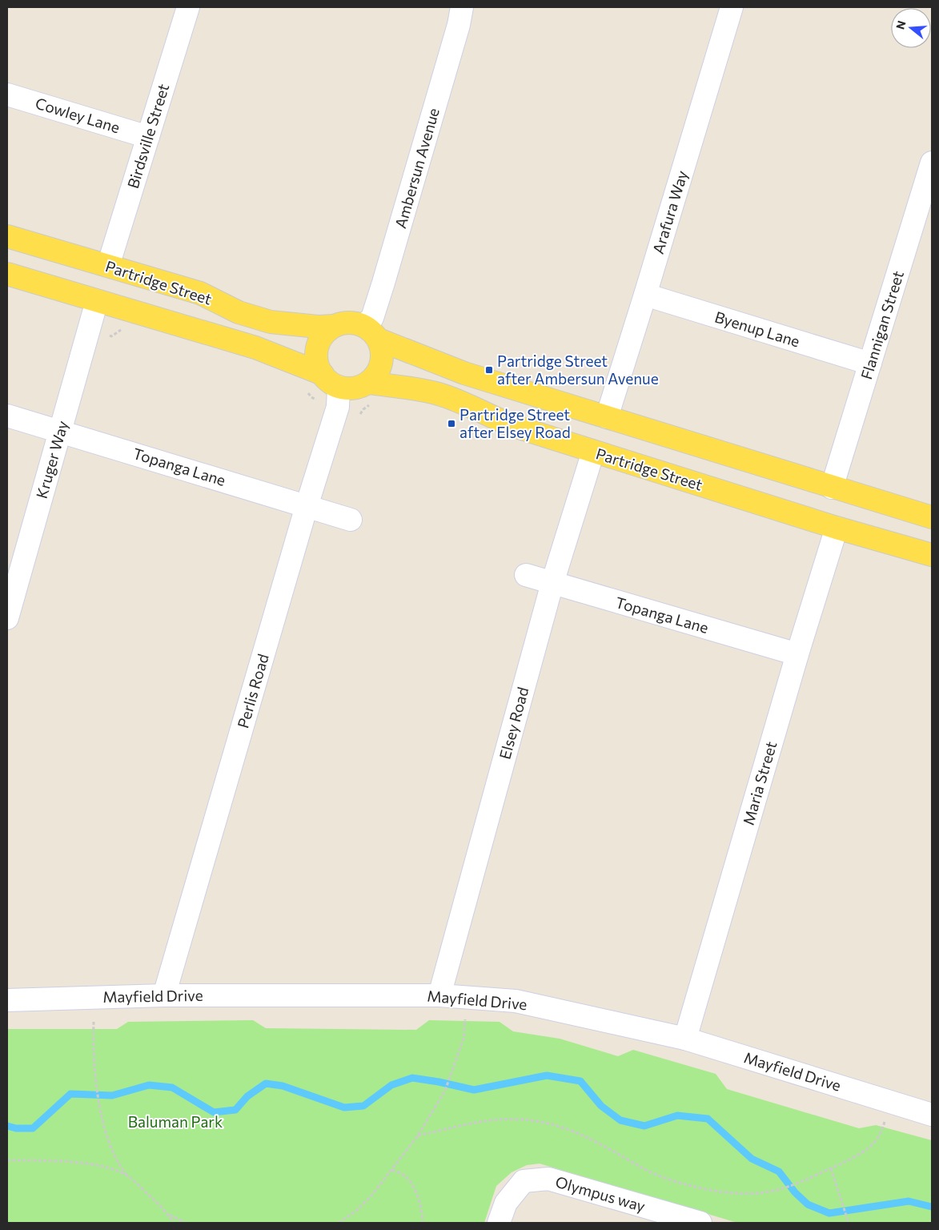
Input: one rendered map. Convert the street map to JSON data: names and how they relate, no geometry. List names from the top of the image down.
{
  "streets": {
    "main road": ["Partridge Street"],
    "street": [
      "Cowley Lane",
      "Birdsville Street",
      "Ambersun Avenue",
      "Arafura Way",
      "Flannigan Street",
      "Byenup Lane",
      "Kruger Way",
      "Topanga Lane",
      "Perlis Road",
      "Elsey Road",
      "Maria Street",
      "Mayfield Drive",
      "Olympus way"
    ]
  },
  "crossings": [
    ["Cowley Lane", "Birdsville Street"],
    ["Birdsville Street", "Partridge Street"],
    ["Ambersun Avenue", "Partridge Street"],
    ["Ambersun Avenue", "Perlis Road"],
    ["Arafura Way", "Byenup Lane"],
    ["Partridge Street", "Perlis Road"],
    ["Partridge Street", "Elsey Road"],
    ["Partridge Street", "Maria Street"],
    ["Flannigan Street", "Byenup Lane"],
    ["Kruger Way", "Topanga Lane"],
    ["Topanga Lane", "Perlis Road"],
    ["Topanga Lane", "Elsey Road"],
    ["Topanga Lane", "Maria Street"],
    ["Perlis Road", "Mayfield Drive"],
    ["Elsey Road", "Mayfield Drive"],
    ["Maria Street", "Mayfield Drive"]
  ],
  "parks": ["Baluman Park"],
  "places": {
    "transit": ["Partridge Street after Ambersun Avenue", "Partridge Street after Elsey Road"]
  },
  "north": "left"
}
